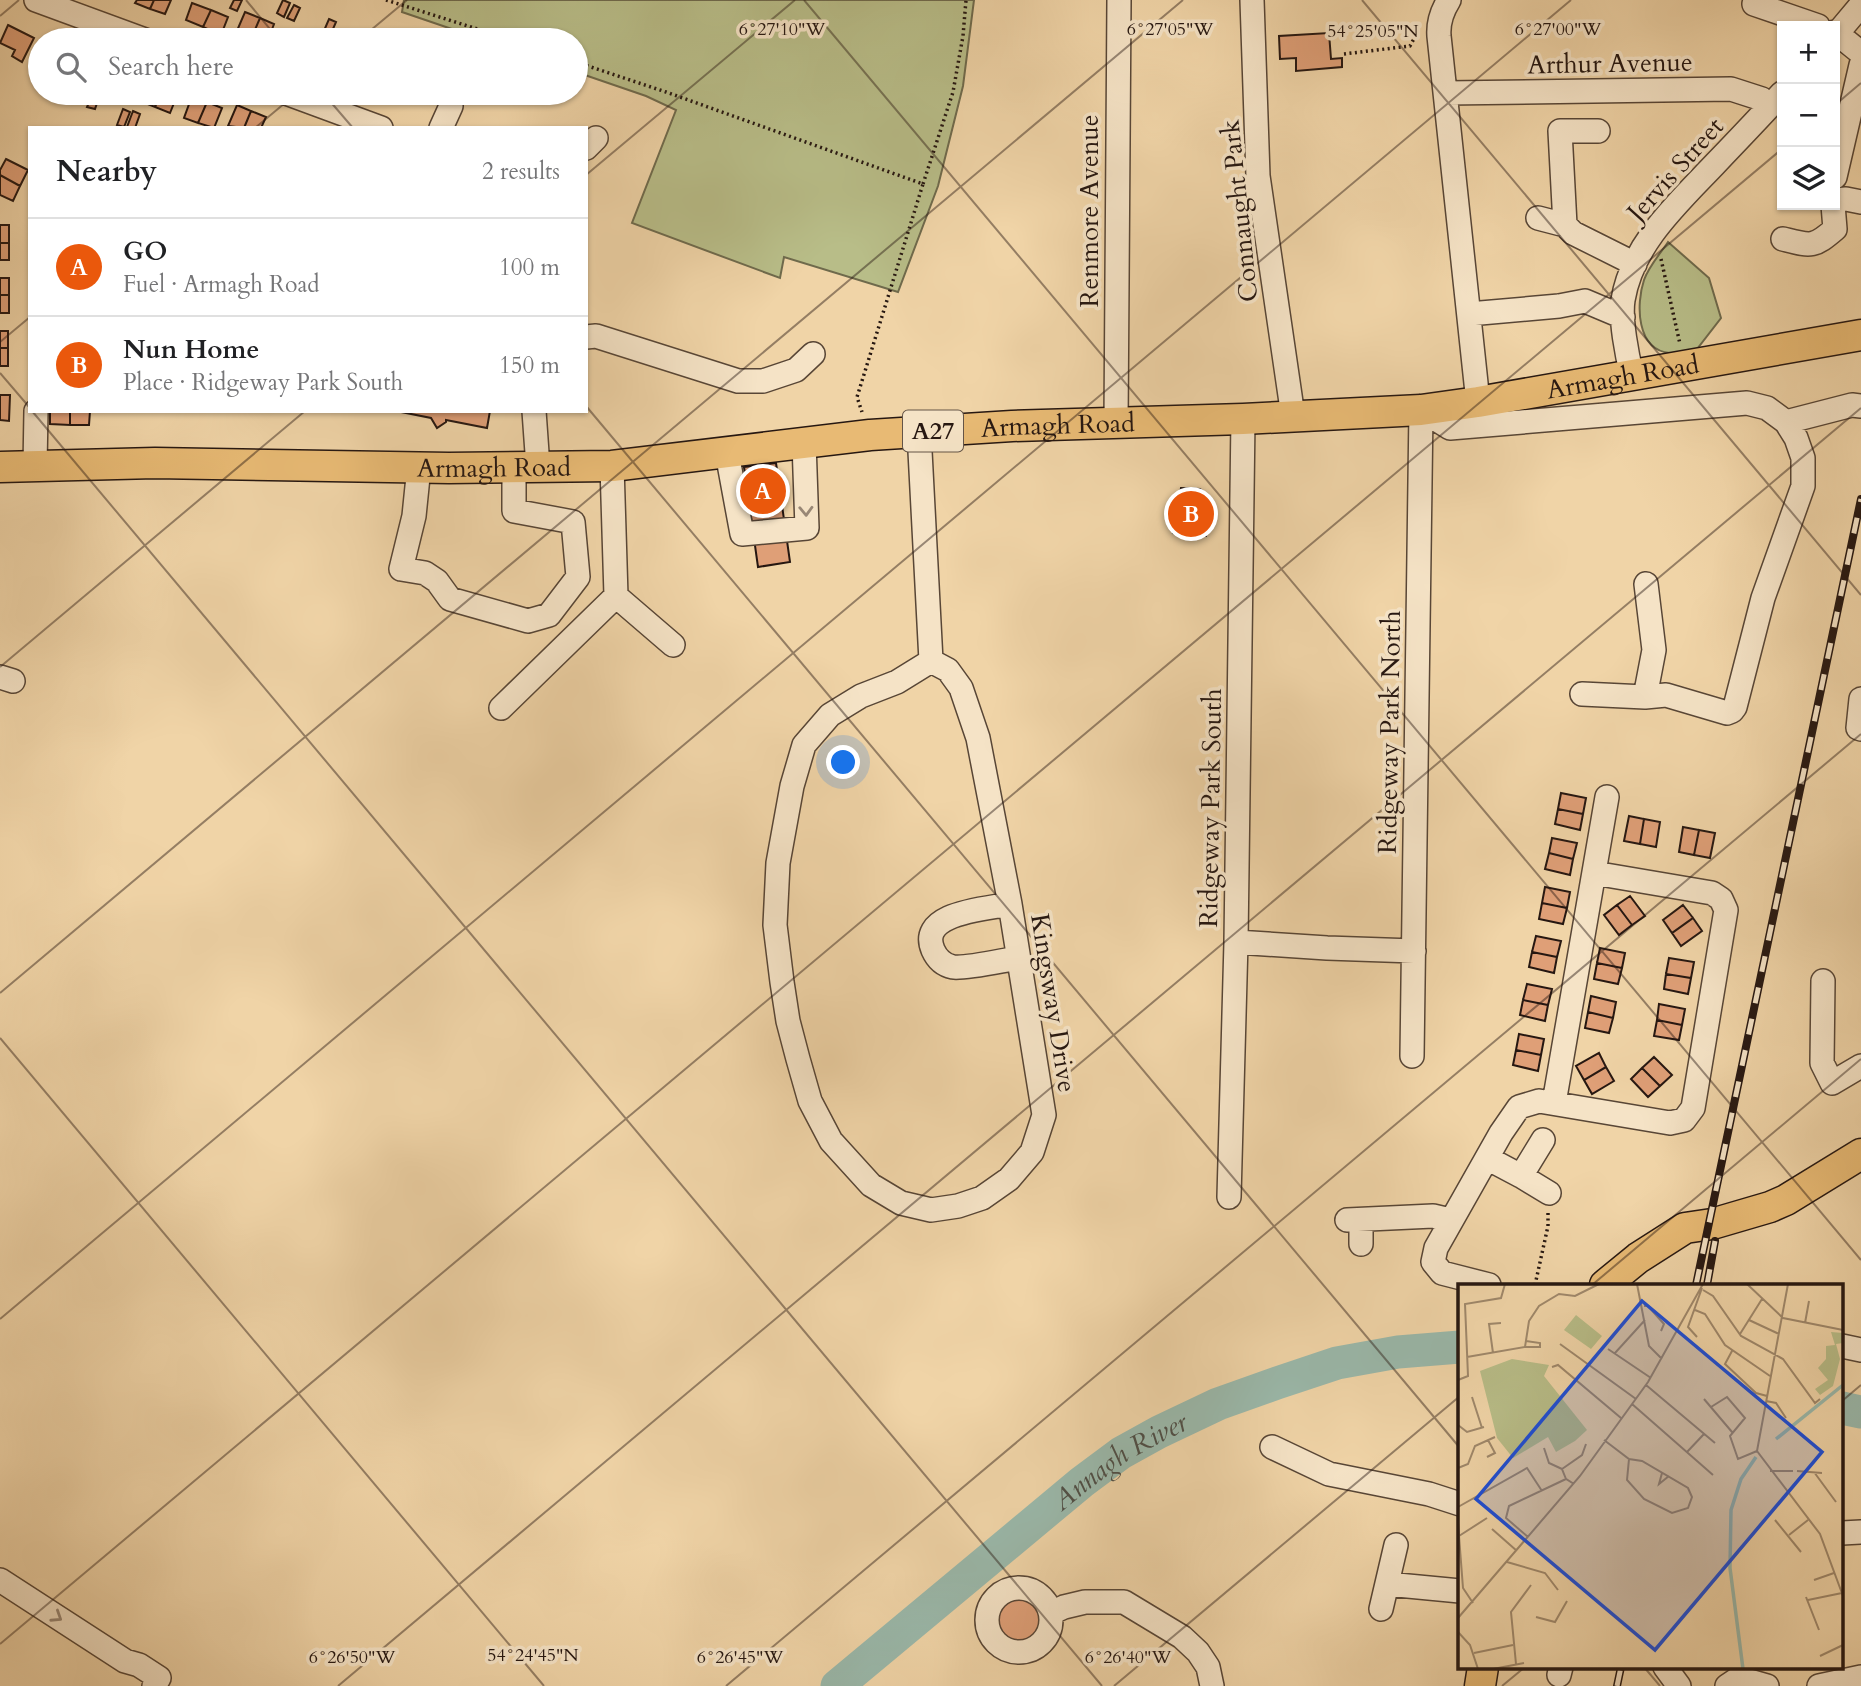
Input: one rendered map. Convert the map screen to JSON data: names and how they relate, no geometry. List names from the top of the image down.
{
  "streets": {
    "main road": ["Armagh Road", "A27"],
    "street": [
      "Arthur Avenue",
      "Jervis Street",
      "Renmore Avenue",
      "Connaught Park",
      "Ridgeway Park North",
      "Ridgeway Park South",
      "Kingsway Drive"
    ]
  },
  "crossings": [
    ["Arthur Avenue", "Jervis Street"],
    ["Jervis Street", "Armagh Road"],
    ["Renmore Avenue", "Armagh Road"],
    ["Connaught Park", "Armagh Road"],
    ["Armagh Road", "Ridgeway Park North"],
    ["Armagh Road", "Ridgeway Park South"]
  ],
  "water": ["Annagh River"],
  "page": {
    "map_buttons": ["+", "−"],
    "search": "Search here",
    "heading": ["Nearby", "2 results"],
    "list": [
      {
        "mark": "A",
        "name": "GO",
        "note": "Fuel · Armagh Road",
        "value": "100 m"
      },
      {
        "mark": "B",
        "name": "Nun Home",
        "note": "Place · Ridgeway Park South",
        "value": "150 m"
      }
    ],
    "pins": ["A", "B"]
  },
  "coordinates": [
    "6°27'10\"W",
    "6°27'05\"W",
    "6°27'00\"W",
    "54°25'05\"N",
    "54°24'45\"N",
    "6°26'50\"W",
    "6°26'45\"W",
    "6°26'40\"W"
  ]
}
